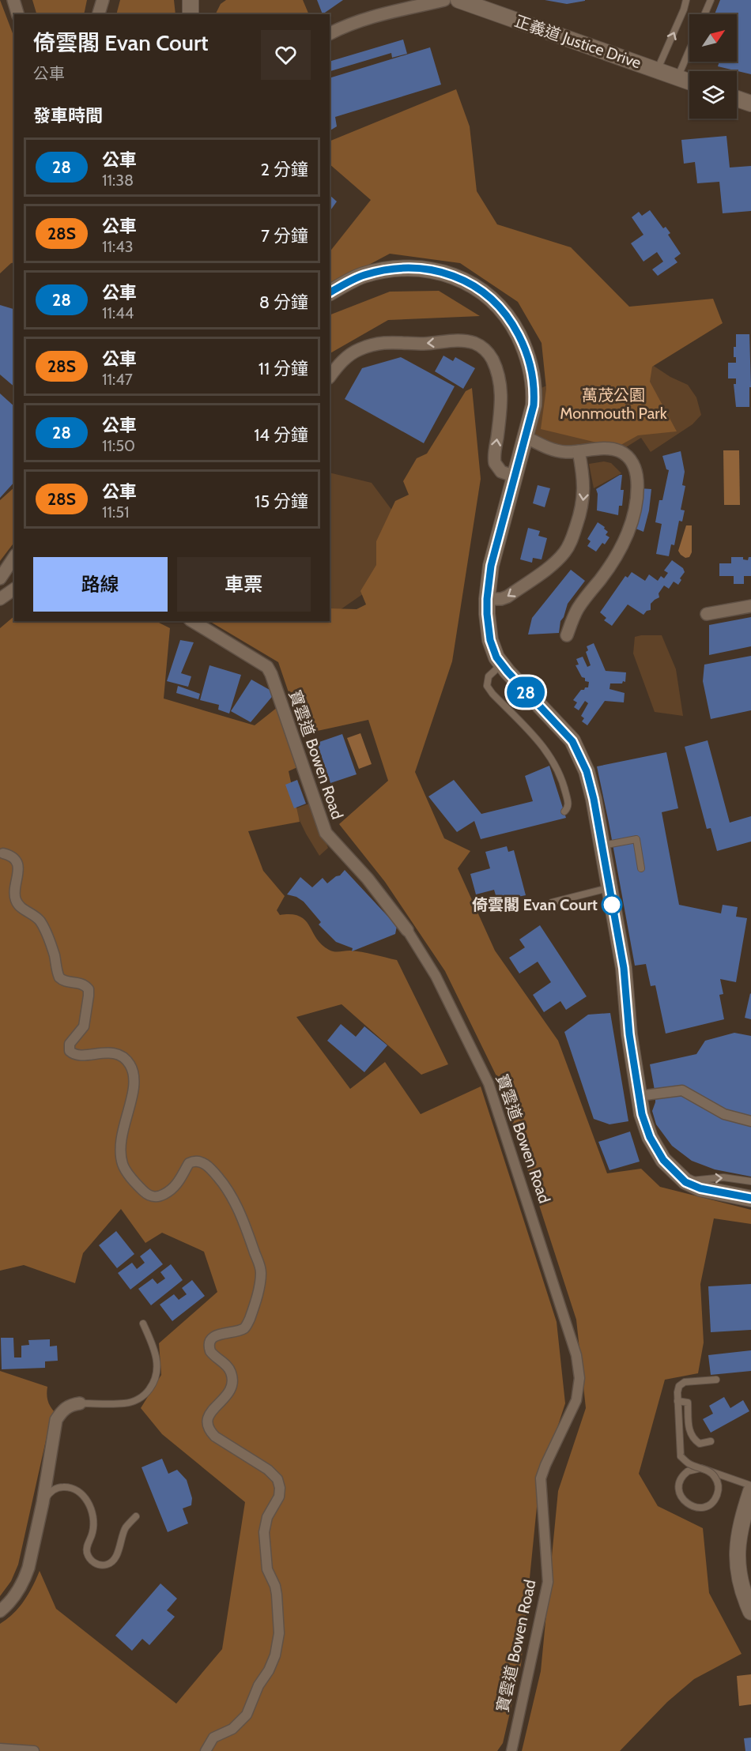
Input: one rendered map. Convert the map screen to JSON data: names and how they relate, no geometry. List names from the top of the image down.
{
  "streets": {
    "street": ["正義道 Justice Drive", "寶雲道 Bowen Road"]
  },
  "parks": ["萬茂公園 Monmouth Park"],
  "places": ["倚雲閣 Evan Court"],
  "lines": ["bus line 28"],
  "north": "top right",
  "page": {
    "on_map": "28",
    "heading": [
      ["倚雲閣 Evan Court", "公車"],
      "發車時間"
    ],
    "list": [
      {
        "mark": "28",
        "name": "公車",
        "note": "11:38",
        "value": "2 分鐘"
      },
      {
        "mark": "28S",
        "name": "公車",
        "note": "11:43",
        "value": "7 分鐘"
      },
      {
        "mark": "28",
        "name": "公車",
        "note": "11:44",
        "value": "8 分鐘"
      },
      {
        "mark": "28S",
        "name": "公車",
        "note": "11:47",
        "value": "11 分鐘"
      },
      {
        "mark": "28",
        "name": "公車",
        "note": "11:50",
        "value": "14 分鐘"
      },
      {
        "mark": "28S",
        "name": "公車",
        "note": "11:51",
        "value": "15 分鐘"
      }
    ],
    "buttons": ["路線", "車票"]
  }
}
